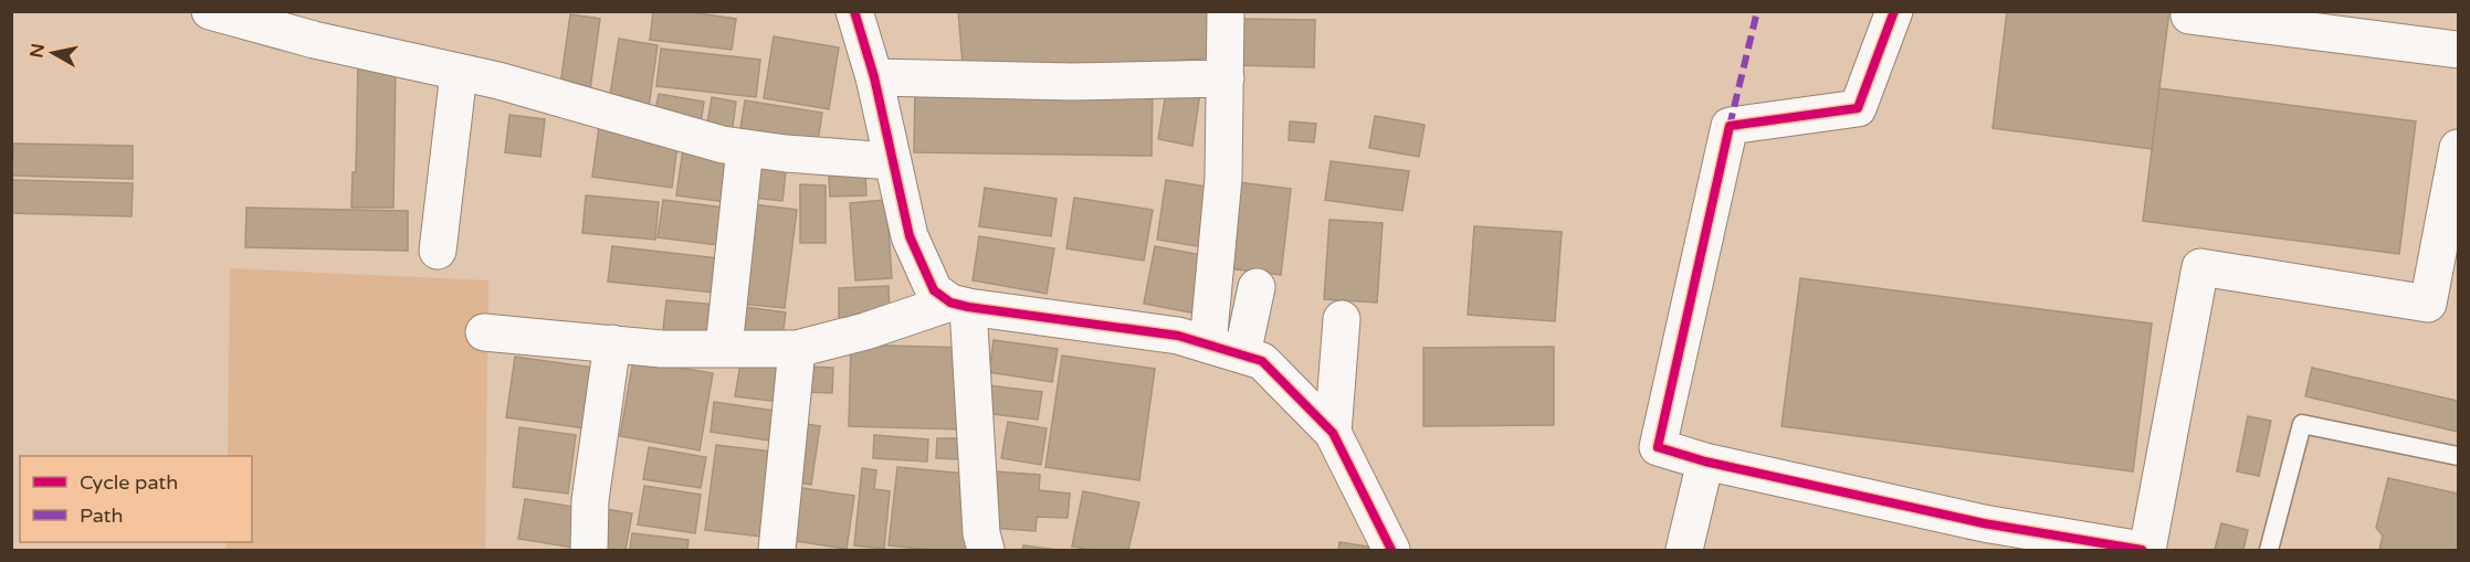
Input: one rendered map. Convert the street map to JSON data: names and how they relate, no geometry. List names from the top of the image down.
{
  "legend": ["Cycle path", "Path"],
  "north": "left"
}
